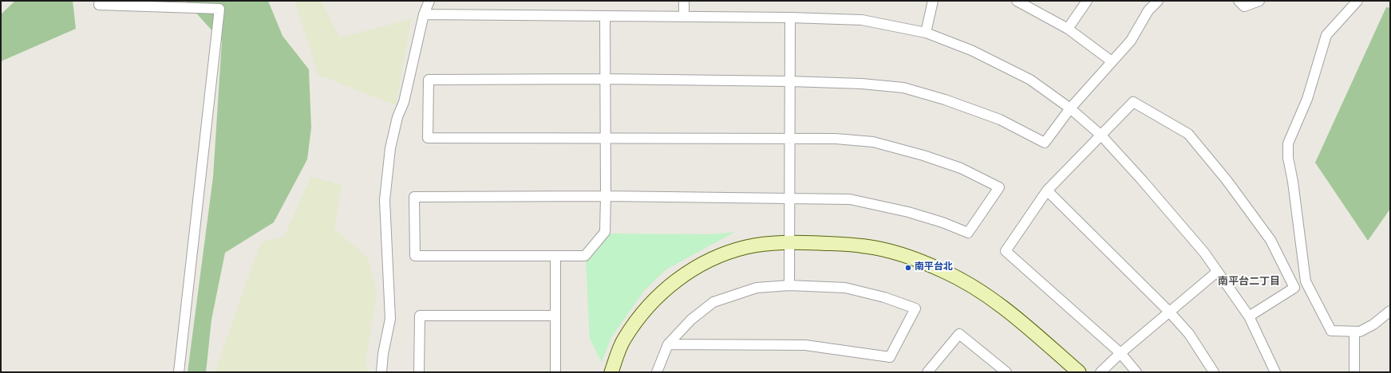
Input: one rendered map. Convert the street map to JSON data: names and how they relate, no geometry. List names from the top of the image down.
{
  "districts": ["南平台二丁目"],
  "places": ["南平台北"]
}
